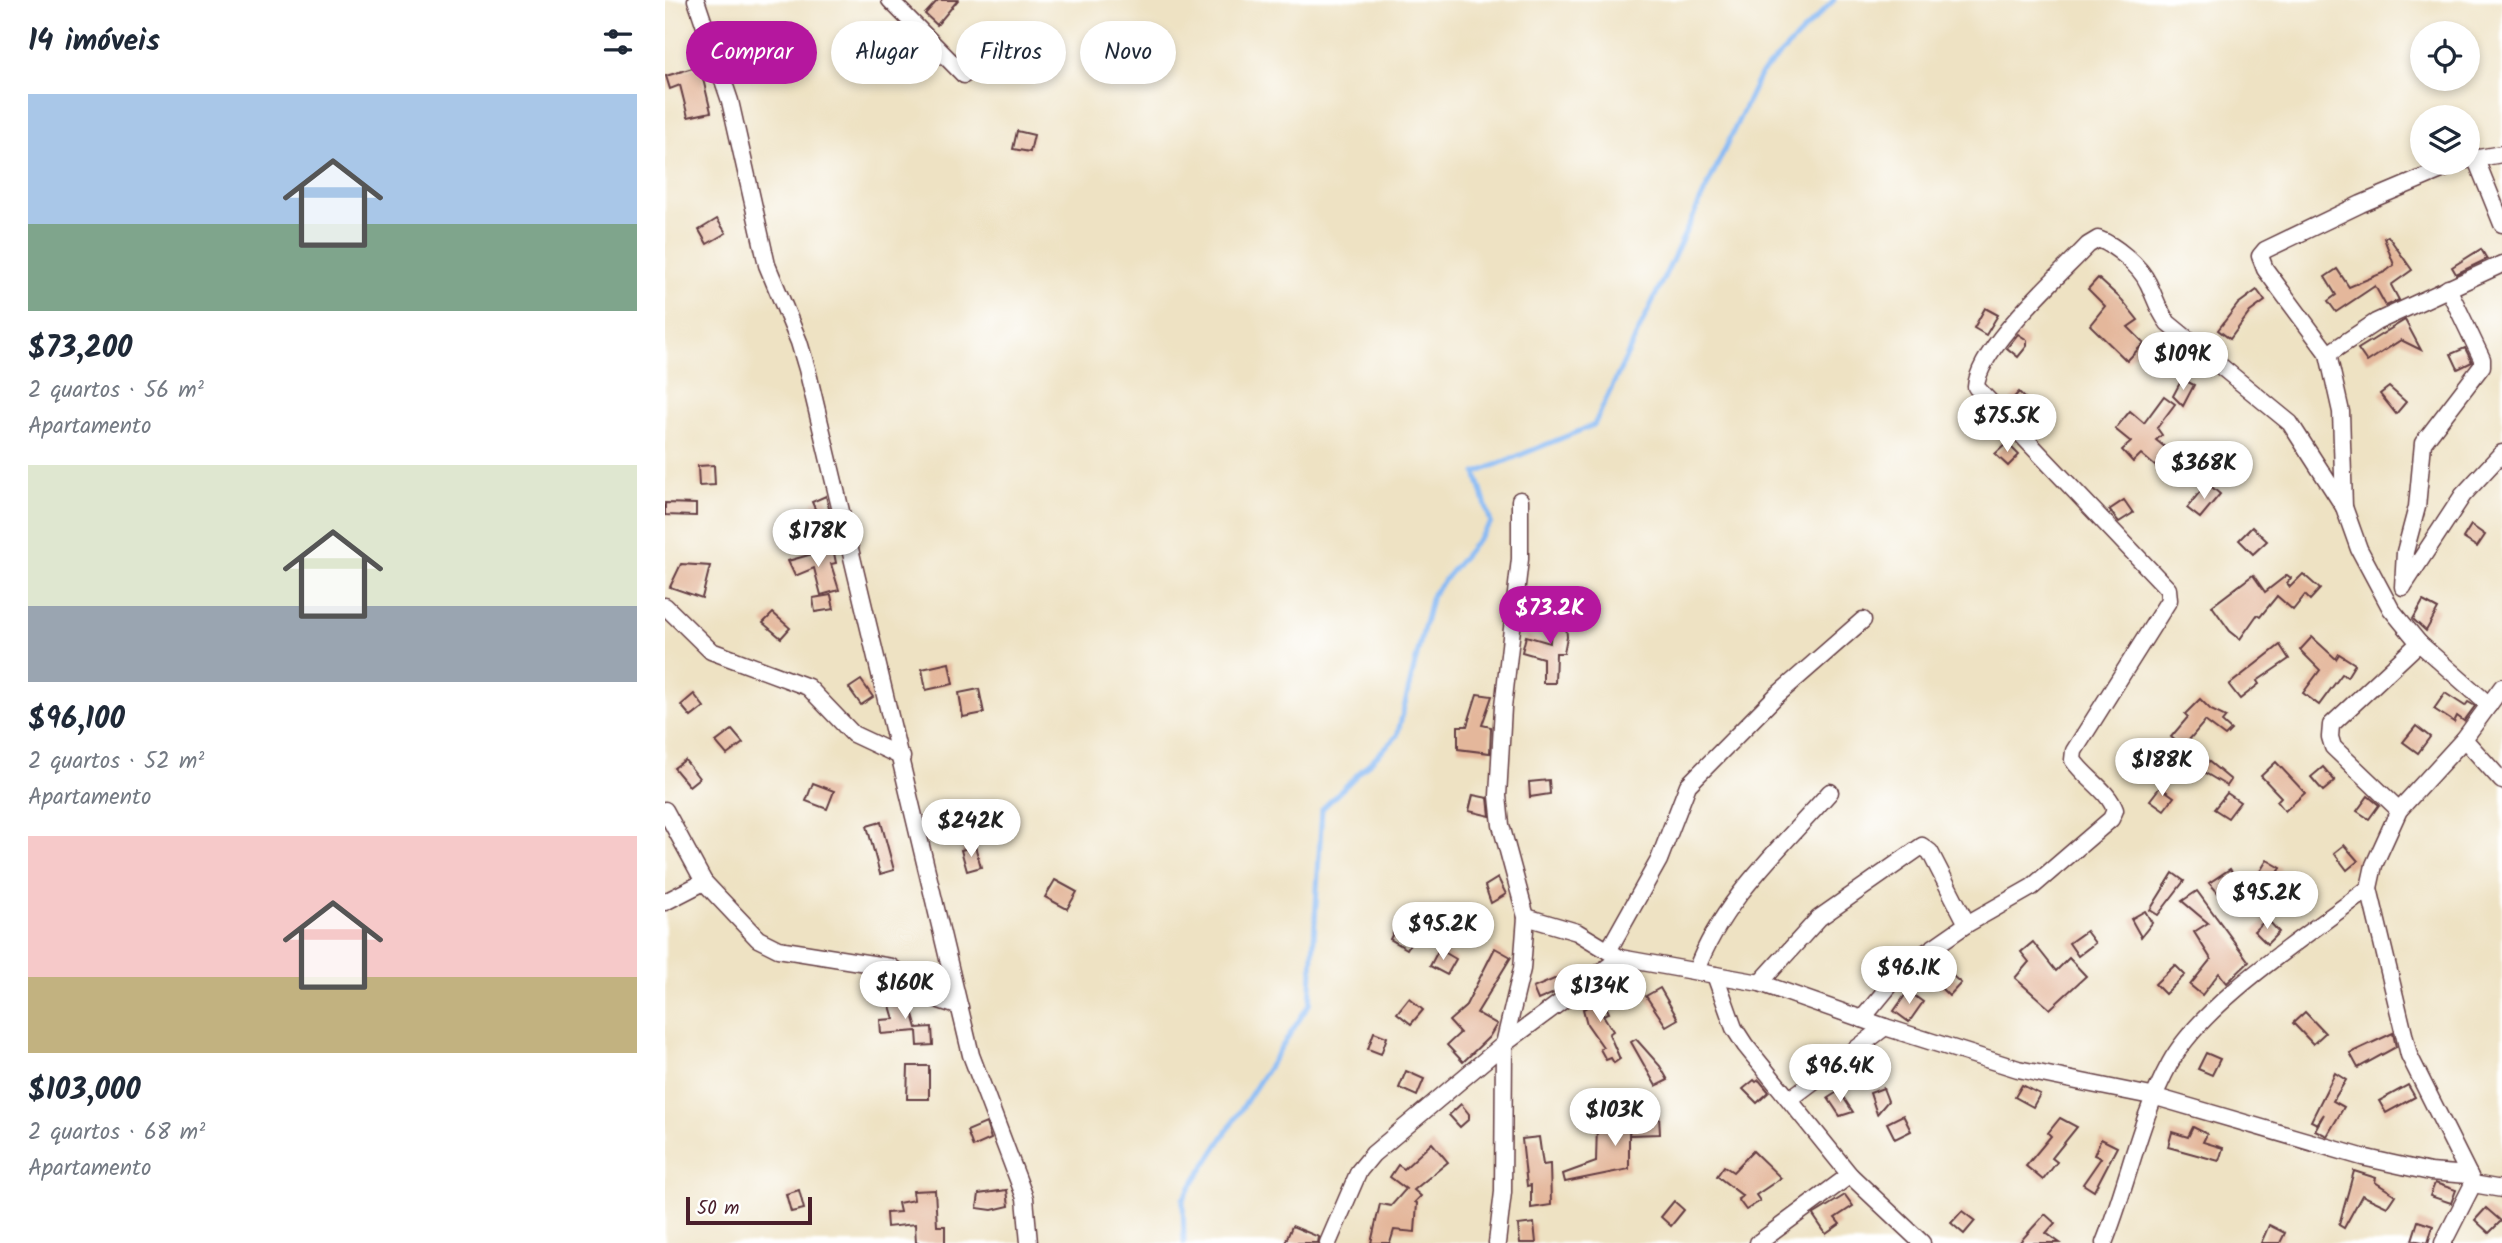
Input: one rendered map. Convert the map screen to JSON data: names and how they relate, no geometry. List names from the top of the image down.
{
  "scale_bar": "50 m",
  "page": {
    "heading": "14 imóveis",
    "chip": [
      "Comprar",
      "Alugar",
      "Filtros",
      "Novo"
    ],
    "list": [
      {
        "name": "$73,200",
        "note": "2 quartos · 56 m² · Apartamento"
      },
      {
        "name": "$96,100",
        "note": "2 quartos · 52 m² · Apartamento"
      },
      {
        "name": "$103,000",
        "note": "2 quartos · 68 m² · Apartamento"
      }
    ],
    "price": [
      "$109K",
      "$75.5K",
      "$368K",
      "$178K",
      "$73.2K",
      "$188K",
      "$242K",
      "$95.2K",
      "$95.2K",
      "$96.1K",
      "$160K",
      "$134K",
      "$96.4K",
      "$103K"
    ],
    "scale": "50 m"
  }
}
